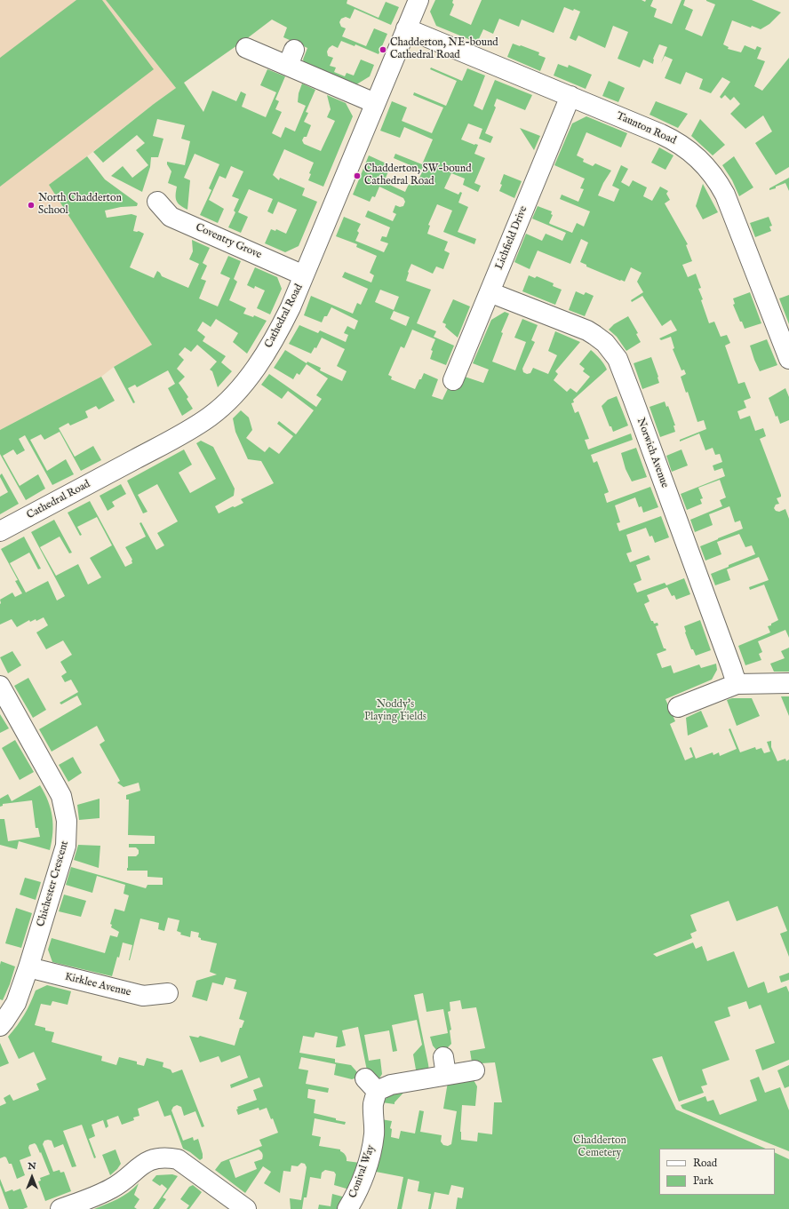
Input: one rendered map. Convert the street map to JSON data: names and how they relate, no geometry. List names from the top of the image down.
{
  "streets": {
    "street": [
      "Taunton Road",
      "Lichfield Drive",
      "Coventry Grove",
      "Cathedral Road",
      "Norwich Avenue",
      "Chichester Crescent",
      "Kirklee Avenue",
      "Conival Way"
    ]
  },
  "crossings": [
    ["Taunton Road", "Lichfield Drive"],
    ["Taunton Road", "Cathedral Road"],
    ["Lichfield Drive", "Norwich Avenue"],
    ["Coventry Grove", "Cathedral Road"],
    ["Chichester Crescent", "Kirklee Avenue"]
  ],
  "parks": ["Noddy's Playing Fields", "Chadderton Cemetery"],
  "places": ["Chadderton, NE-bound Cathedral Road", "Chadderton, SW-bound Cathedral Road", "North Chadderton School"],
  "legend": ["Road", "Park"],
  "north": "top"
}
